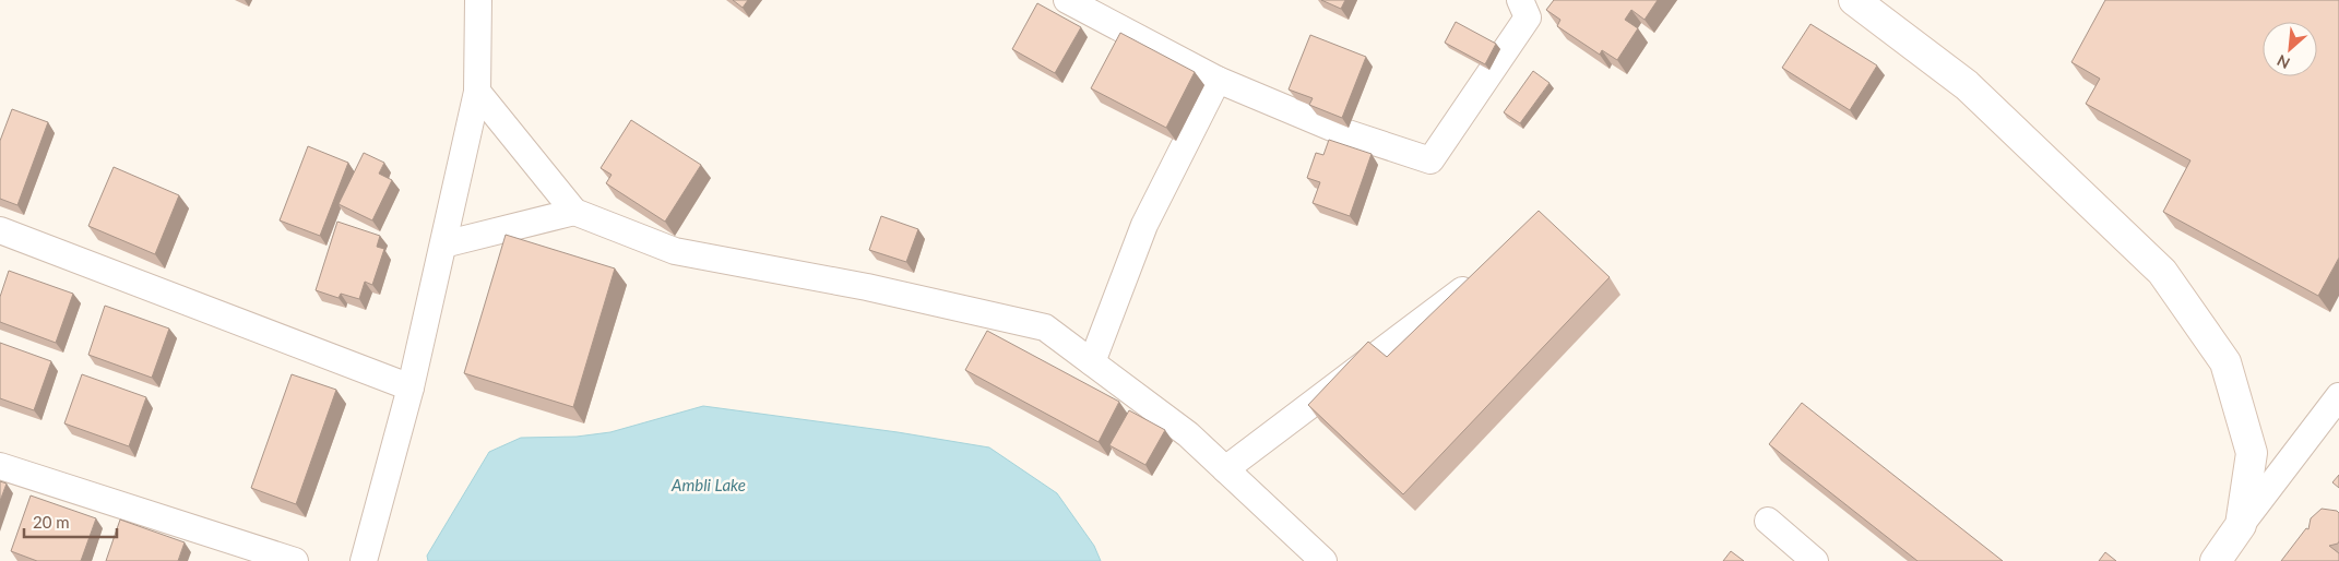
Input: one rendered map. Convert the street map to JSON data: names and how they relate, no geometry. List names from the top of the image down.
{
  "water": ["Ambli Lake"],
  "scale_bar": "20 m",
  "north": "bottom left"
}
